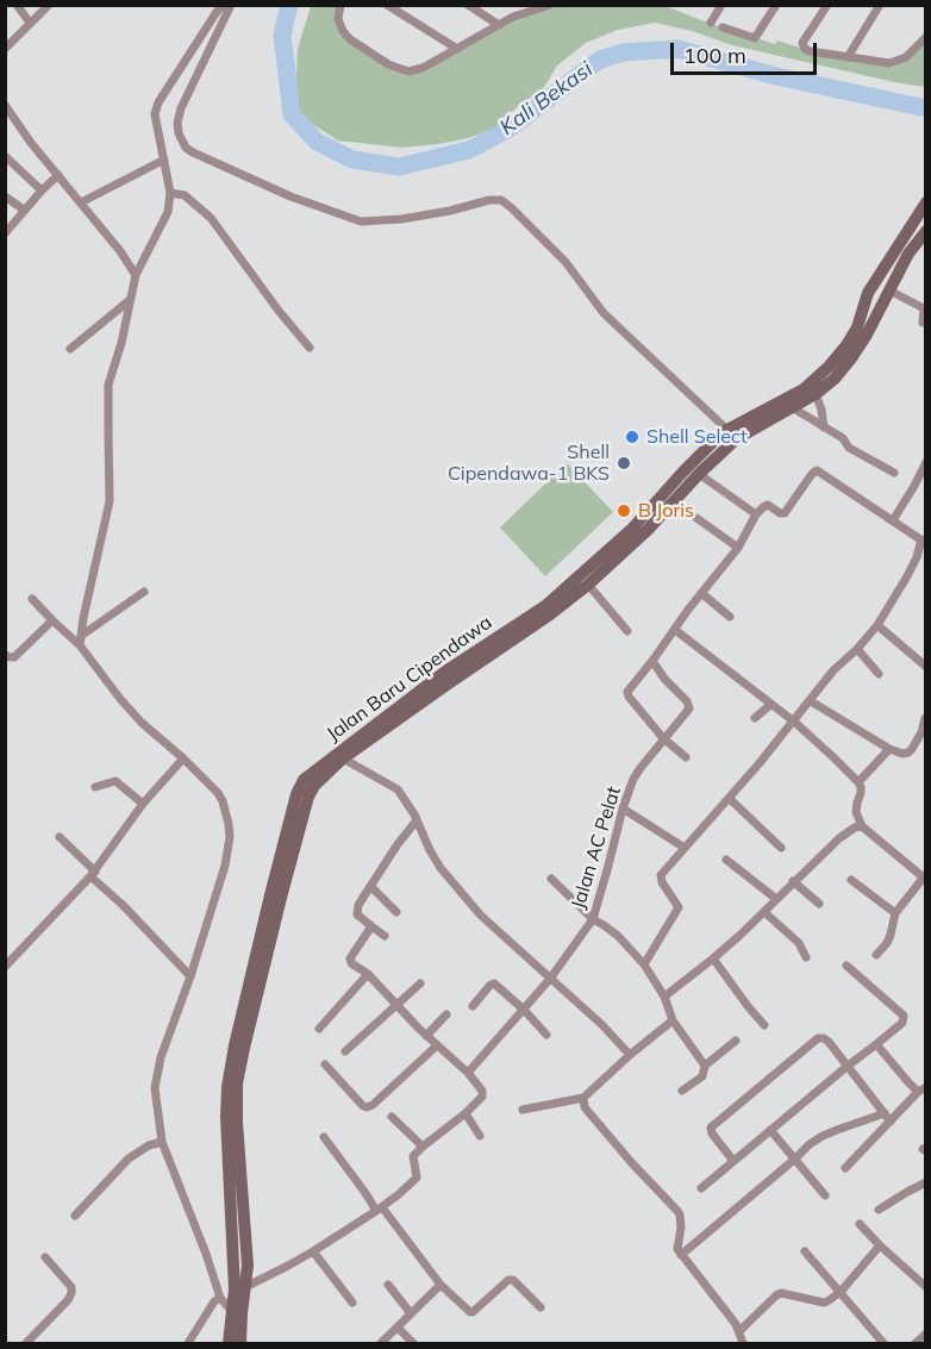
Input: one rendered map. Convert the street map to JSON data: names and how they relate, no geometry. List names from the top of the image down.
{
  "streets": {
    "main road": ["Jalan Baru Cipendawa"],
    "street": ["Jalan AC Pelat"]
  },
  "water": ["Kali Bekasi"],
  "places": ["Shell Select", "Shell Cipendawa-1 BKS", "B Joris"],
  "scale_bar": "100 m"
}
